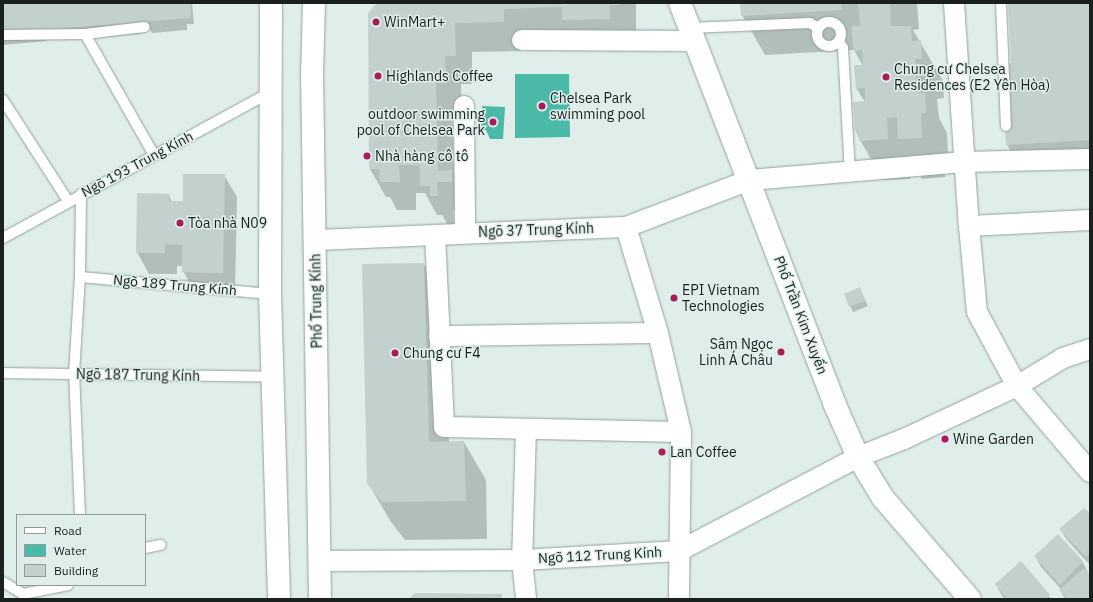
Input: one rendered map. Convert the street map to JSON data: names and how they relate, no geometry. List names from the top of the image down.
{
  "streets": {
    "main road": ["Phố Trung Kính", "Phố Trần Kim Xuyến"],
    "street": ["Ngõ 37 Trung Kính", "Ngõ 112 Trung Kính"],
    "lane": ["Ngõ 193 Trung Kính", "Ngõ 189 Trung Kính", "Ngõ 187 Trung Kính"]
  },
  "crossings": [
    ["Ngõ 37 Trung Kính", "Phố Trung Kính"],
    ["Ngõ 37 Trung Kính", "Phố Trần Kim Xuyến"],
    ["Phố Trung Kính", "Ngõ 112 Trung Kính"],
    ["Phố Trần Kim Xuyến", "Ngõ 112 Trung Kính"]
  ],
  "places": [
    "WinMart+",
    "Highlands Coffee",
    "Chung cư Chelsea Residences (E2 Yên Hòa)",
    "Chelsea Park swimming pool",
    "outdoor swimming pool of Chelsea Park",
    "Nhà hàng cô tô",
    "Tòa nhà N09",
    "EPI Vietnam Technologies",
    "Sâm Ngọc Linh Á Châu",
    "Chung cư F4",
    "Wine Garden",
    "Lan Coffee"
  ],
  "legend": ["Road", "Water", "Building"]
}
